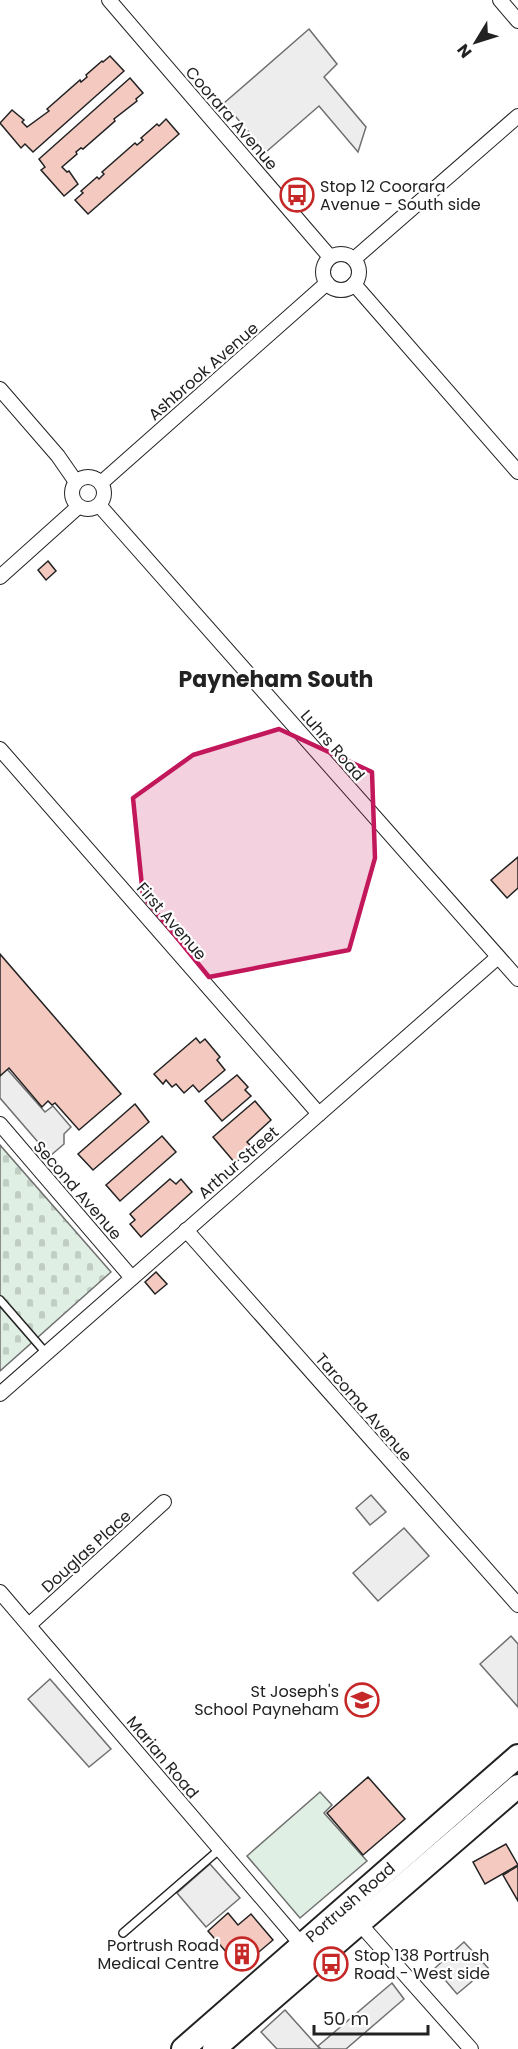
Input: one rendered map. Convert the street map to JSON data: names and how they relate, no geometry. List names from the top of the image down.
{
  "streets": {
    "highway": ["Portrush Road"],
    "street": [
      "Coorara Avenue",
      "Ashbrook Avenue",
      "Luhrs Road",
      "First Avenue",
      "Arthur Street",
      "Second Avenue",
      "Tarcoma Avenue",
      "Douglas Place",
      "Marian Road"
    ]
  },
  "crossings": [
    ["Coorara Avenue", "Ashbrook Avenue"],
    ["Ashbrook Avenue", "Luhrs Road"],
    ["Luhrs Road", "Arthur Street"],
    ["First Avenue", "Arthur Street"],
    ["Arthur Street", "Second Avenue"],
    ["Arthur Street", "Tarcoma Avenue"],
    ["Douglas Place", "Marian Road"],
    ["Marian Road", "Portrush Road"]
  ],
  "districts": ["Payneham South"],
  "places": {
    "bus stop": ["Stop 12 Coorara Avenue - South side", "Stop 138 Portrush Road - West side"],
    "school or university": ["St Joseph's School Payneham"],
    "building": ["Portrush Road Medical Centre"]
  },
  "scale_bar": "50 m",
  "north": "bottom left"
}
